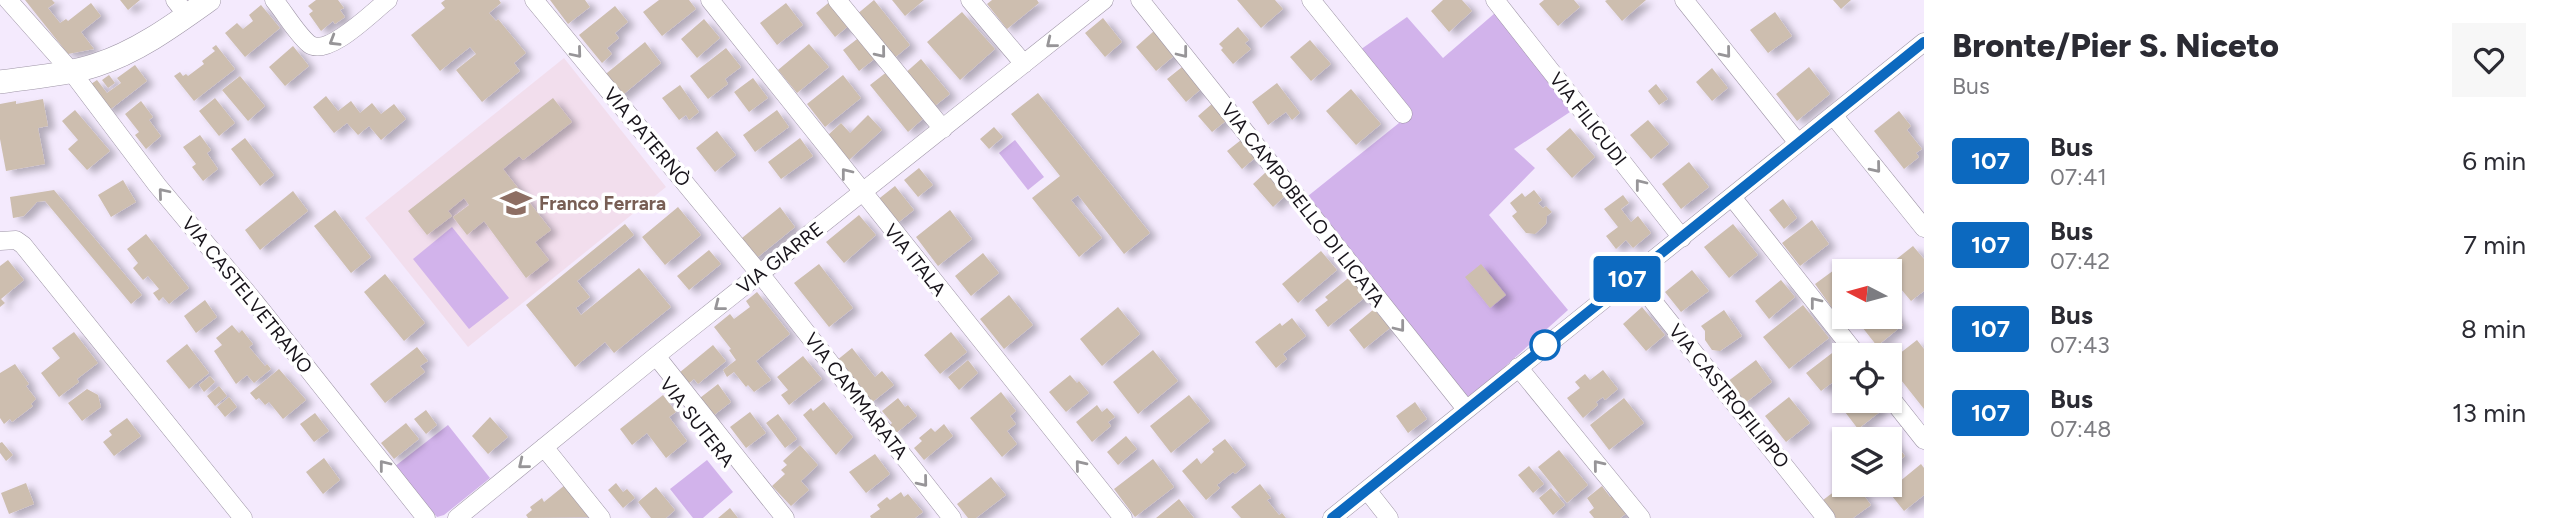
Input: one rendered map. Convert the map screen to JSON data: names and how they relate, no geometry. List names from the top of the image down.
{
  "streets": {
    "street": [
      "VIA FILICUDI",
      "VIA PATERNÒ",
      "VIA CAMPOBELLO DI LICATA",
      "VIA GIARRE",
      "VIA ITALA",
      "VIA CASTELVETRANO",
      "VIA CAMMARATA",
      "VIA CASTROFILIPPO",
      "VIA SUTERA"
    ]
  },
  "crossings": [
    ["VIA PATERNÒ", "VIA GIARRE"],
    ["VIA PATERNÒ", "VIA CAMMARATA"],
    ["VIA GIARRE", "VIA ITALA"],
    ["VIA GIARRE", "VIA CAMMARATA"],
    ["VIA GIARRE", "VIA SUTERA"]
  ],
  "one_way": [
    "VIA PATERNÒ",
    "VIA CAMPOBELLO DI LICATA",
    "VIA GIARRE",
    "VIA ITALA"
  ],
  "places": {
    "school or university": ["Franco Ferrara"]
  },
  "lines": ["bus line 107"],
  "north": "left",
  "page": {
    "on_map": "107",
    "heading": ["Bronte/Pier S. Niceto", "Bus"],
    "list": [
      {
        "mark": "107",
        "name": "Bus",
        "note": "07:41",
        "value": "6 min"
      },
      {
        "mark": "107",
        "name": "Bus",
        "note": "07:42",
        "value": "7 min"
      },
      {
        "mark": "107",
        "name": "Bus",
        "note": "07:43",
        "value": "8 min"
      },
      {
        "mark": "107",
        "name": "Bus",
        "note": "07:48",
        "value": "13 min"
      }
    ]
  }
}
